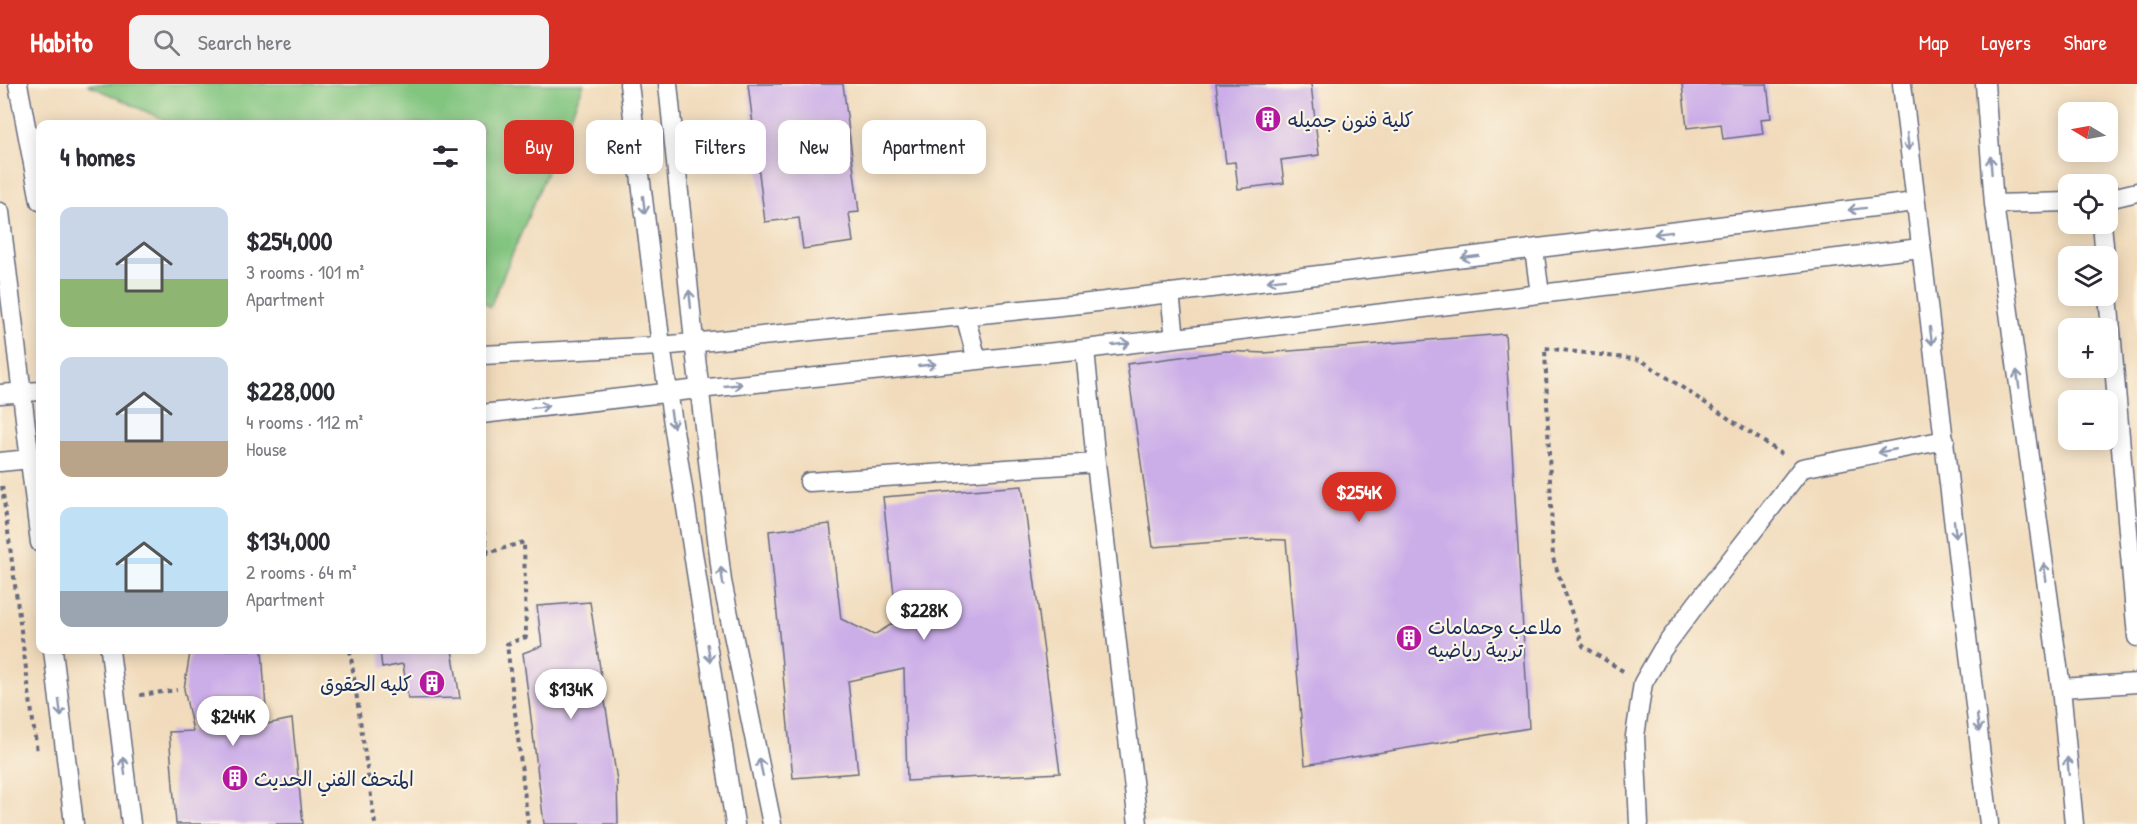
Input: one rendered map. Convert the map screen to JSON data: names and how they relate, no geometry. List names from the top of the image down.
{
  "places": {
    "building": [
      "كلية فنون جميله",
      "ملاعب وحمامات تربية رياضيه",
      "كليه الحقوق",
      "المتحف الفني الحديث"
    ]
  },
  "north": "left",
  "page": {
    "header": "Habito",
    "search": "Search here",
    "nav": ["Map", "Layers", "Share"],
    "map_buttons": ["+", "−"],
    "chip": [
      "Buy",
      "Rent",
      "Filters",
      "New",
      "Apartment"
    ],
    "heading": "4 homes",
    "list": [
      {
        "name": "$254,000",
        "note": "3 rooms · 101 m² · Apartment"
      },
      {
        "name": "$228,000",
        "note": "4 rooms · 112 m² · House"
      },
      {
        "name": "$134,000",
        "note": "2 rooms · 64 m² · Apartment"
      }
    ],
    "price": [
      "$254K",
      "$228K",
      "$134K",
      "$244K"
    ]
  }
}
